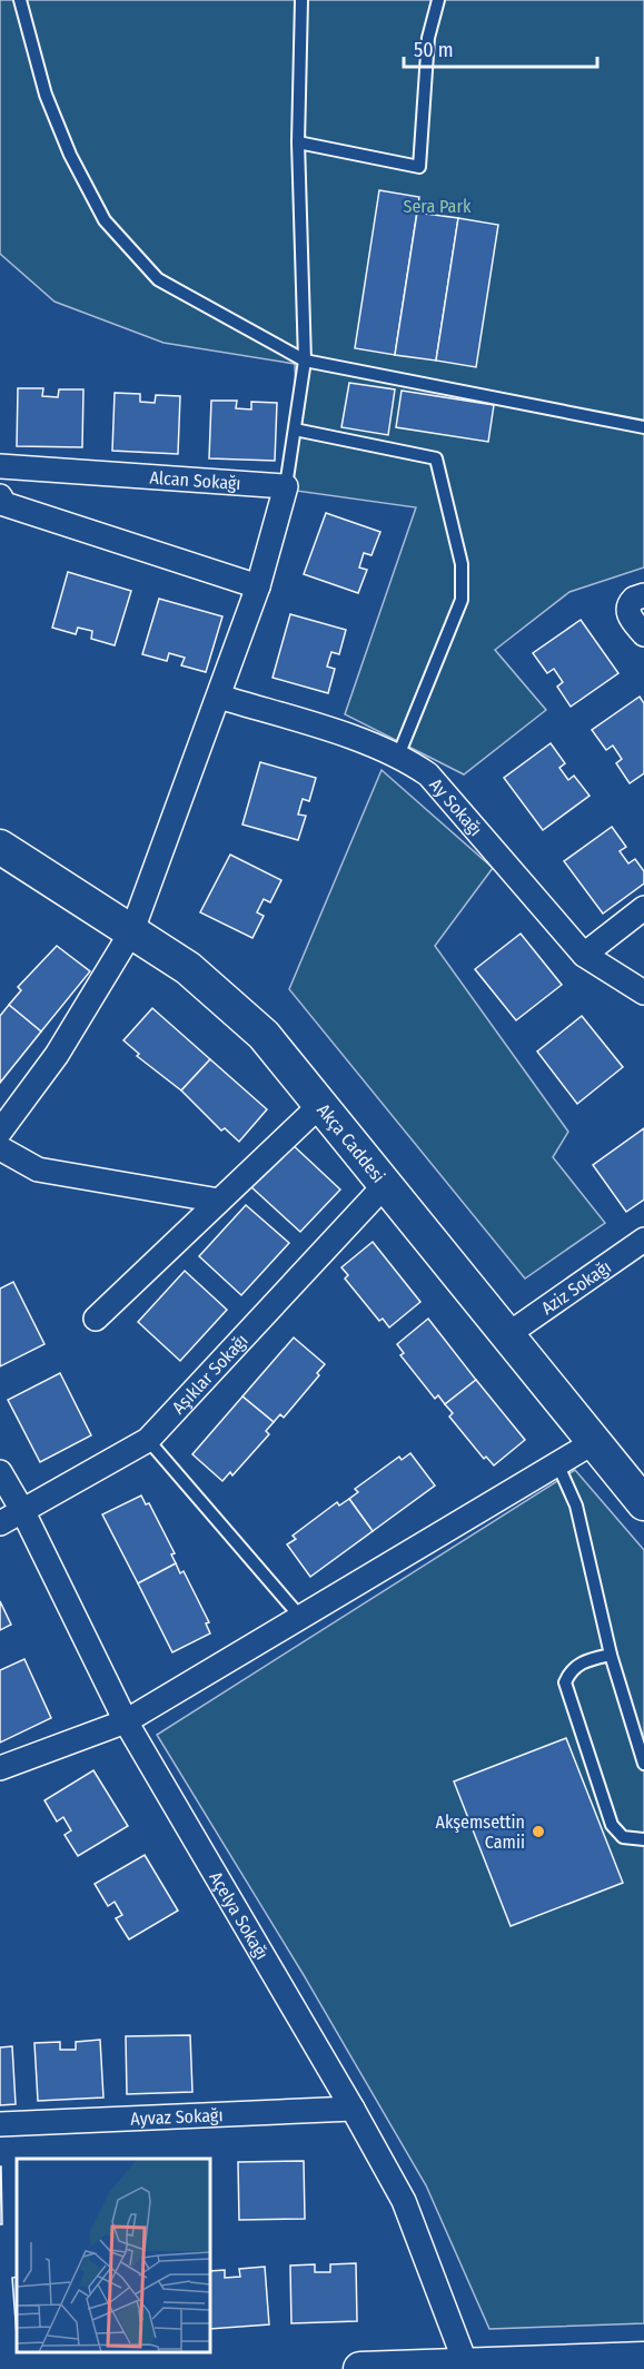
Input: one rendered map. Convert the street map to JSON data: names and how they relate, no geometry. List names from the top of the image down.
{
  "streets": {
    "main road": ["Akça Caddesi"],
    "street": [
      "Alcan Sokağı",
      "Ay Sokağı",
      "Aziz Sokağı",
      "Aşıklar Sokağı",
      "Açelya Sokağı",
      "Ayvaz Sokağı"
    ]
  },
  "crossings": [
    ["Akça Caddesi", "Aziz Sokağı"],
    ["Akça Caddesi", "Aşıklar Sokağı"],
    ["Aşıklar Sokağı", "Açelya Sokağı"],
    ["Açelya Sokağı", "Ayvaz Sokağı"]
  ],
  "parks": ["Sera Park"],
  "places": ["Akşemsettin Camii"],
  "scale_bar": "50 m"
}
